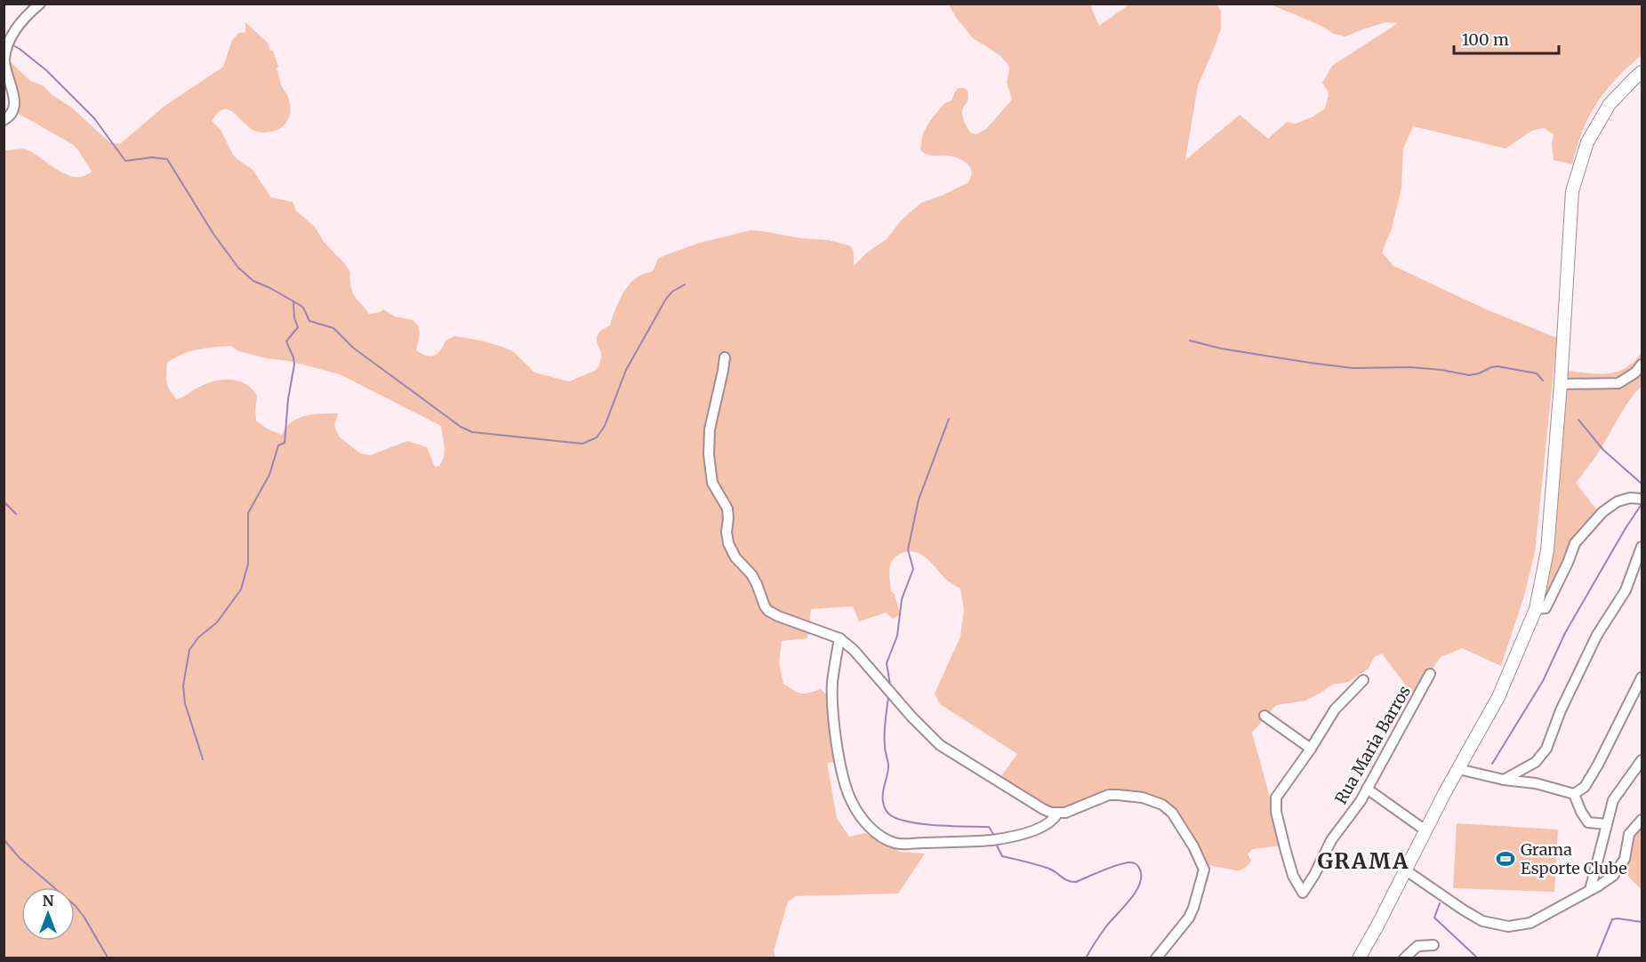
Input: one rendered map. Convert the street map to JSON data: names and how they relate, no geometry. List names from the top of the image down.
{
  "streets": {
    "street": ["Rua Maria Barros"]
  },
  "districts": ["GRAMA"],
  "places": {
    "sports": ["Grama Esporte Clube"]
  },
  "scale_bar": "100 m",
  "north": "top"
}
